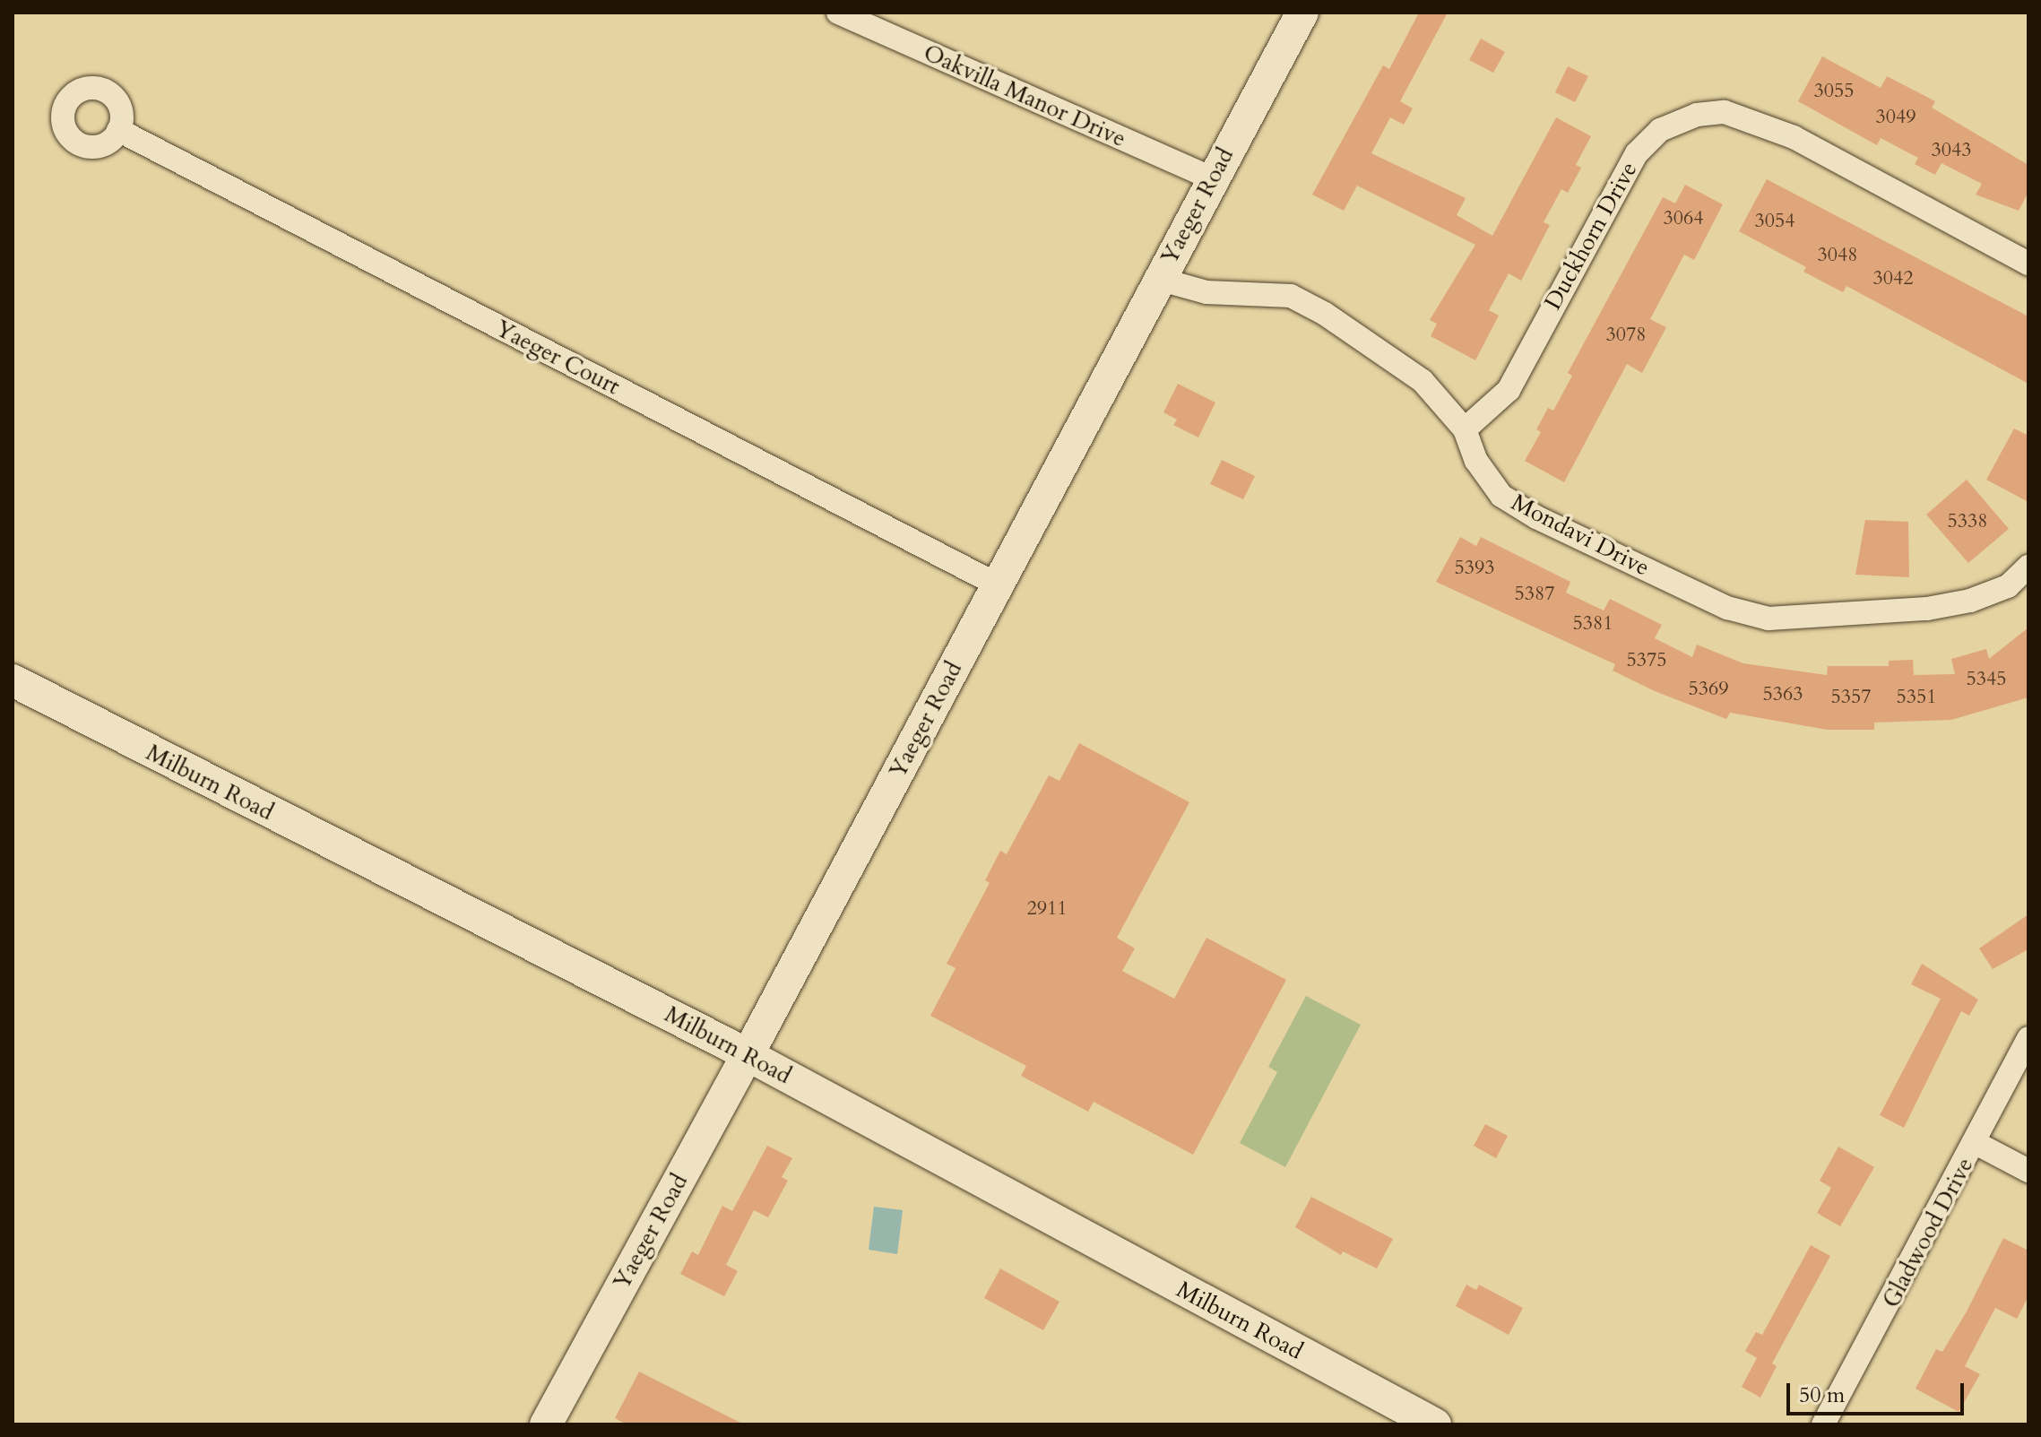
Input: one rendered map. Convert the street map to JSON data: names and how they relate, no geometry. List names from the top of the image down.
{
  "streets": {
    "street": [
      "Oakvilla Manor Drive",
      "Yaeger Road",
      "Duckhorn Drive",
      "Yaeger Court",
      "Mondavi Drive",
      "Milburn Road",
      "Gladwood Drive"
    ]
  },
  "crossings": [
    ["Oakvilla Manor Drive", "Yaeger Road"],
    ["Yaeger Road", "Yaeger Court"],
    ["Yaeger Road", "Mondavi Drive"],
    ["Yaeger Road", "Milburn Road"],
    ["Duckhorn Drive", "Mondavi Drive"]
  ],
  "house_numbers": [
    "3055",
    "3049",
    "3043",
    "3064",
    "3054",
    "3048",
    "3042",
    "3078",
    "5338",
    "5393",
    "5387",
    "5381",
    "5375",
    "5345",
    "5369",
    "5363",
    "5357",
    "5351",
    "2911"
  ],
  "scale_bar": "50 m"
}
